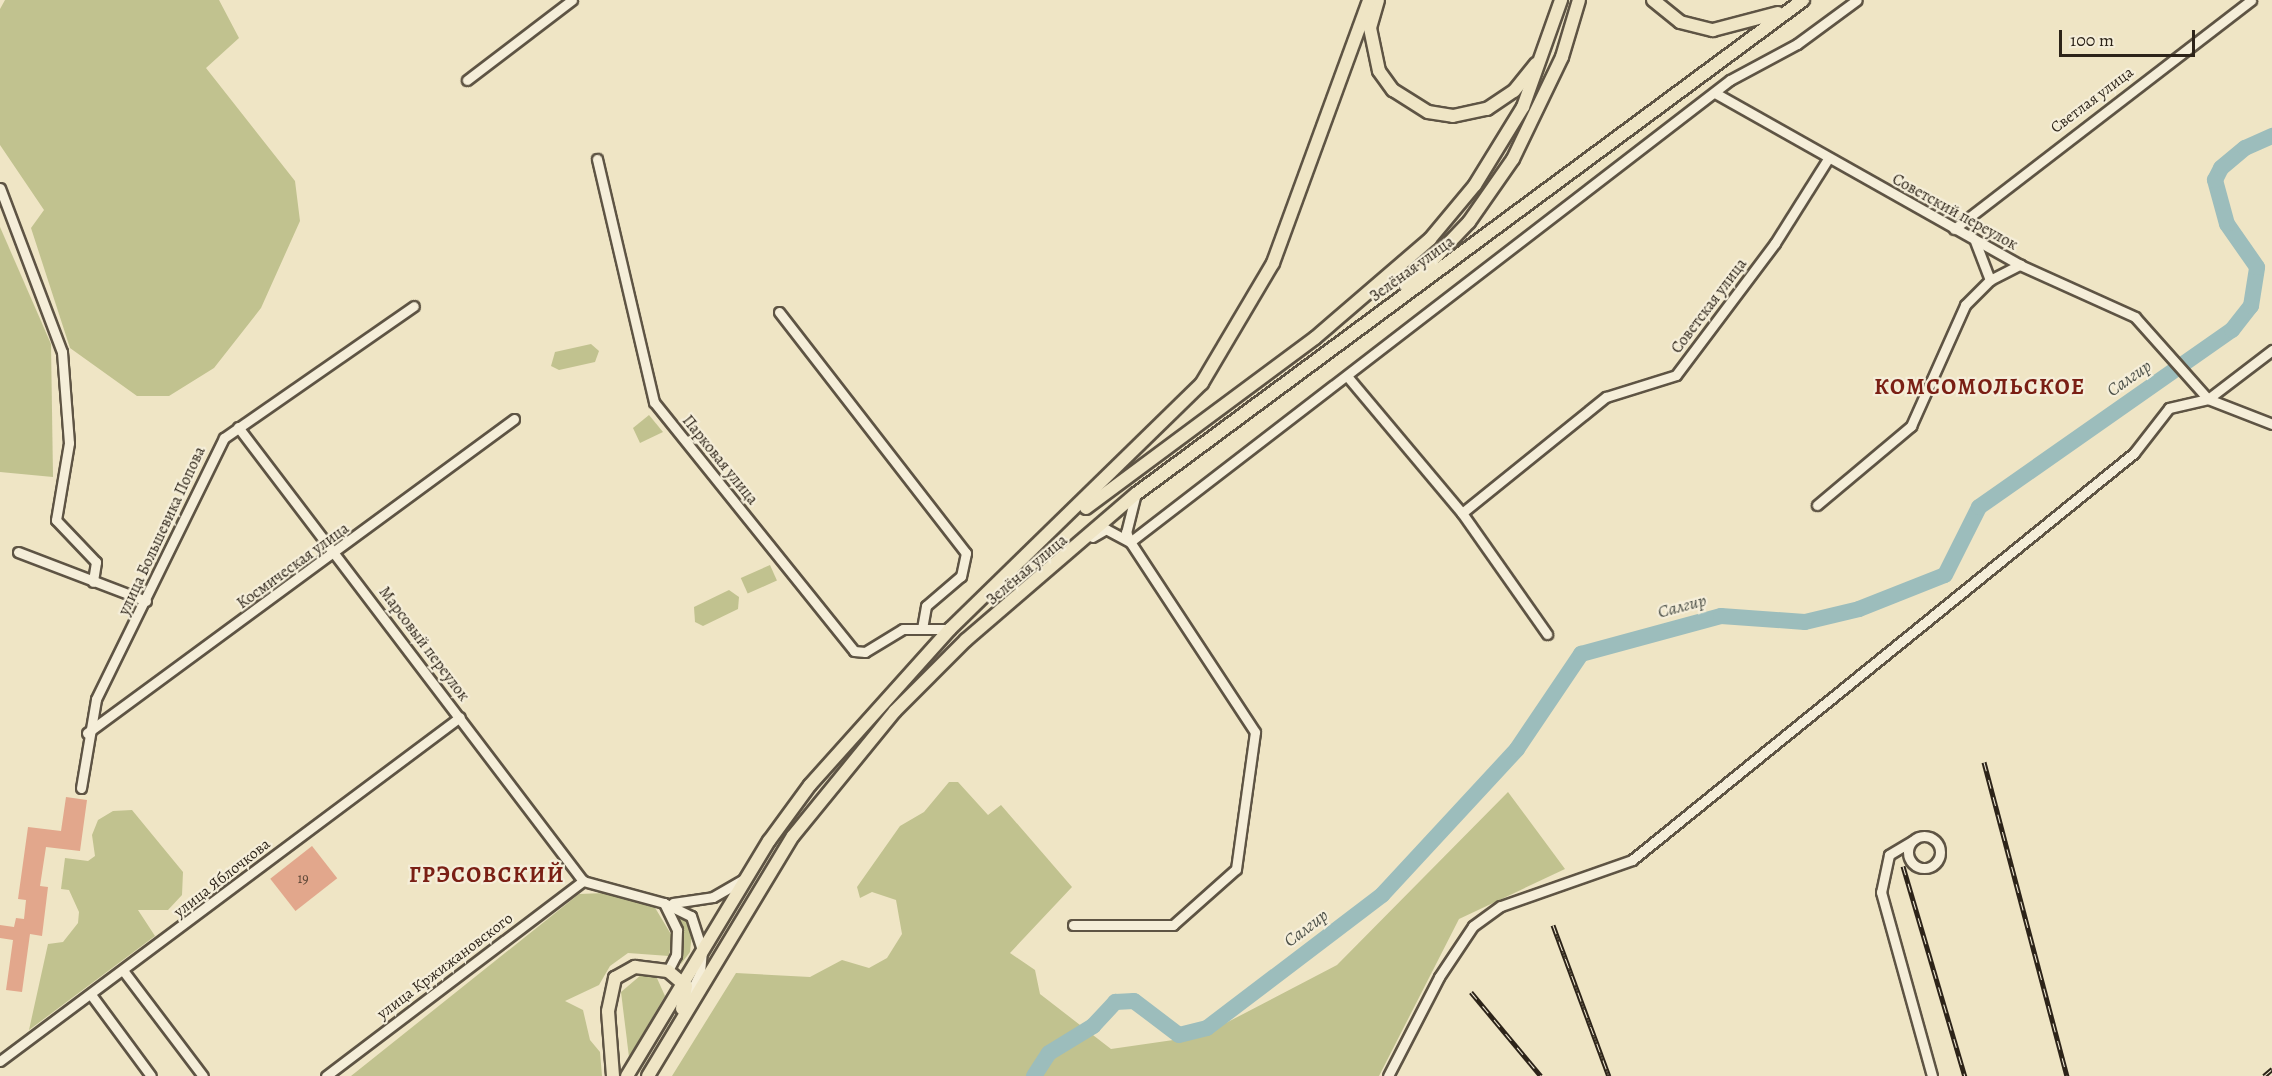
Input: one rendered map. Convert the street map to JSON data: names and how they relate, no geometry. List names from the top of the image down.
{
  "streets": {
    "main road": ["Зелёная улица"],
    "street": [
      "Светлая улица",
      "Советский переулок",
      "Советская улица",
      "Парковая улица",
      "улица Большевика Попова",
      "Космическая улица",
      "Марсовый переулок",
      "улица Яблочкова",
      "улица Кржижановского"
    ]
  },
  "crossings": [
    ["Светлая улица", "Советский переулок"],
    ["Советский переулок", "Советская улица"],
    ["улица Большевика Попова", "Космическая улица"],
    ["улица Большевика Попова", "Марсовый переулок"],
    ["Космическая улица", "Марсовый переулок"],
    ["Марсовый переулок", "улица Яблочкова"],
    ["Марсовый переулок", "улица Кржижановского"]
  ],
  "districts": ["КОМСОМОЛЬСКОЕ", "ГРЭСОВСКИЙ"],
  "water": ["Салгир"],
  "house_numbers": ["19"],
  "scale_bar": "100 m"
}
